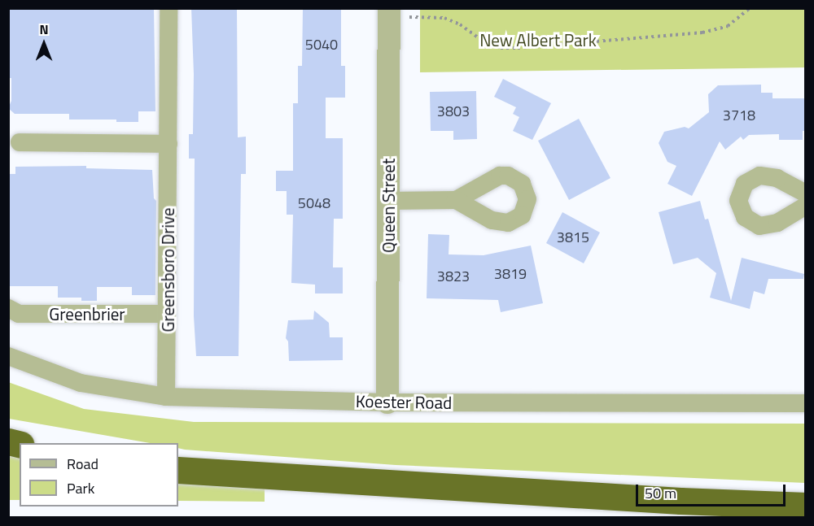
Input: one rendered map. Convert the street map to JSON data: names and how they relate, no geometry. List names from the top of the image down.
{
  "streets": {
    "street": [
      "Queen Street",
      "Greensboro Drive",
      "Greenbrier",
      "Koester Road"
    ]
  },
  "crossings": [
    ["Queen Street", "Koester Road"],
    ["Greensboro Drive", "Greenbrier"],
    ["Greensboro Drive", "Koester Road"]
  ],
  "parks": ["New Albert Park"],
  "house_numbers": [
    "5040",
    "3803",
    "3718",
    "5048",
    "3815",
    "3819",
    "3823"
  ],
  "legend": ["Road", "Park"],
  "scale_bar": "50 m",
  "north": "top"
}
